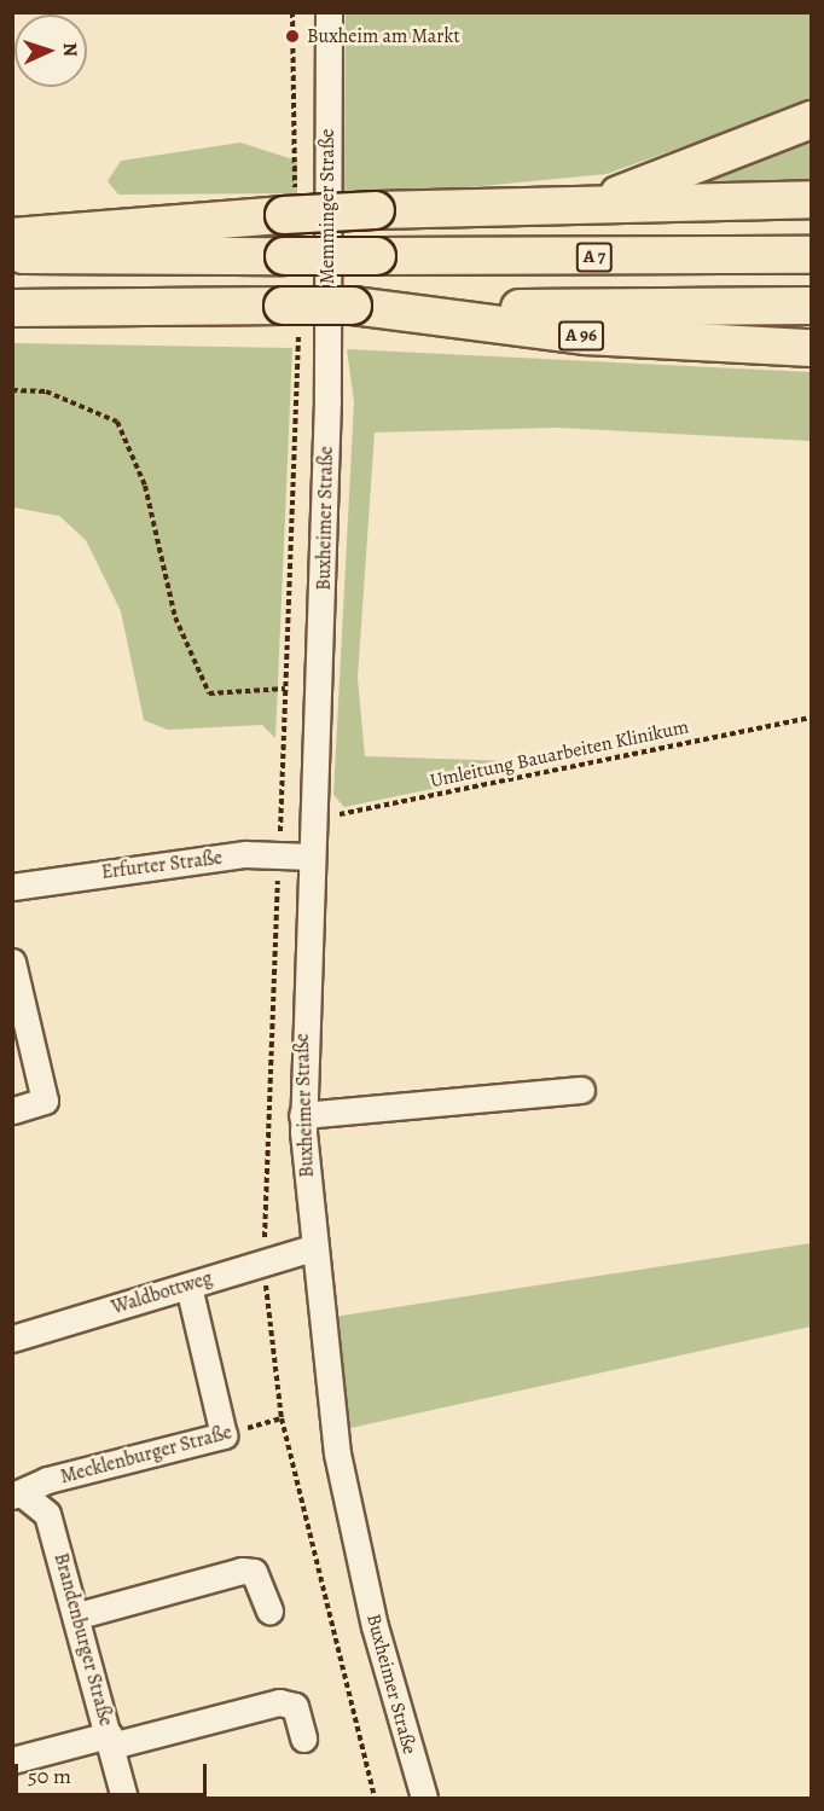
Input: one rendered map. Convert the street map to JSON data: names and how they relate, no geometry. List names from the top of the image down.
{
  "streets": {
    "highway": ["A 7", "A 96"],
    "street": [
      "Memminger Straße",
      "Buxheimer Straße",
      "Erfurter Straße",
      "Waldbottweg",
      "Mecklenburger Straße",
      "Brandenburger Straße"
    ],
    "path": ["Umleitung Bauarbeiten Klinikum"]
  },
  "crossings": [
    ["Memminger Straße", "Buxheimer Straße"],
    ["Buxheimer Straße", "Umleitung Bauarbeiten Klinikum"],
    ["Buxheimer Straße", "Erfurter Straße"],
    ["Buxheimer Straße", "Waldbottweg"],
    ["Mecklenburger Straße", "Brandenburger Straße"]
  ],
  "places": ["Buxheim am Markt"],
  "scale_bar": "50 m",
  "north": "right"
}
